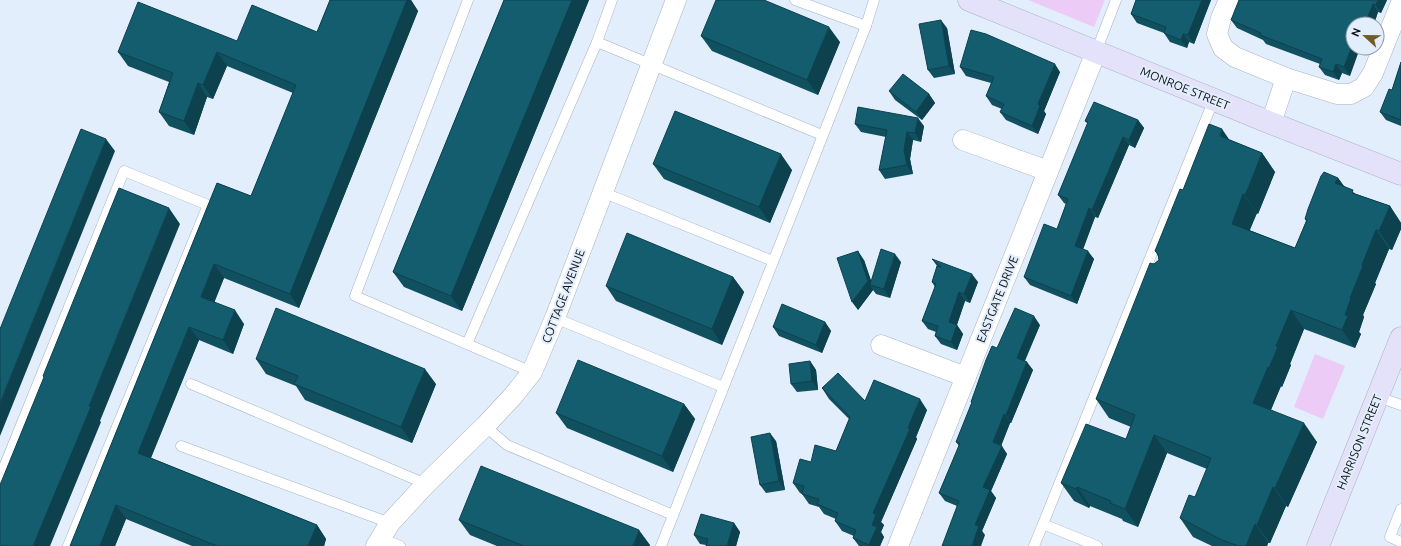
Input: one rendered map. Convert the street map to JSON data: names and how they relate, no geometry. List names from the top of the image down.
{
  "streets": {
    "street": [
      "MONROE STREET",
      "COTTAGE AVENUE",
      "EASTGATE DRIVE",
      "HARRISON STREET"
    ]
  },
  "crossings": [
    ["MONROE STREET", "EASTGATE DRIVE"]
  ],
  "north": "left"
}
